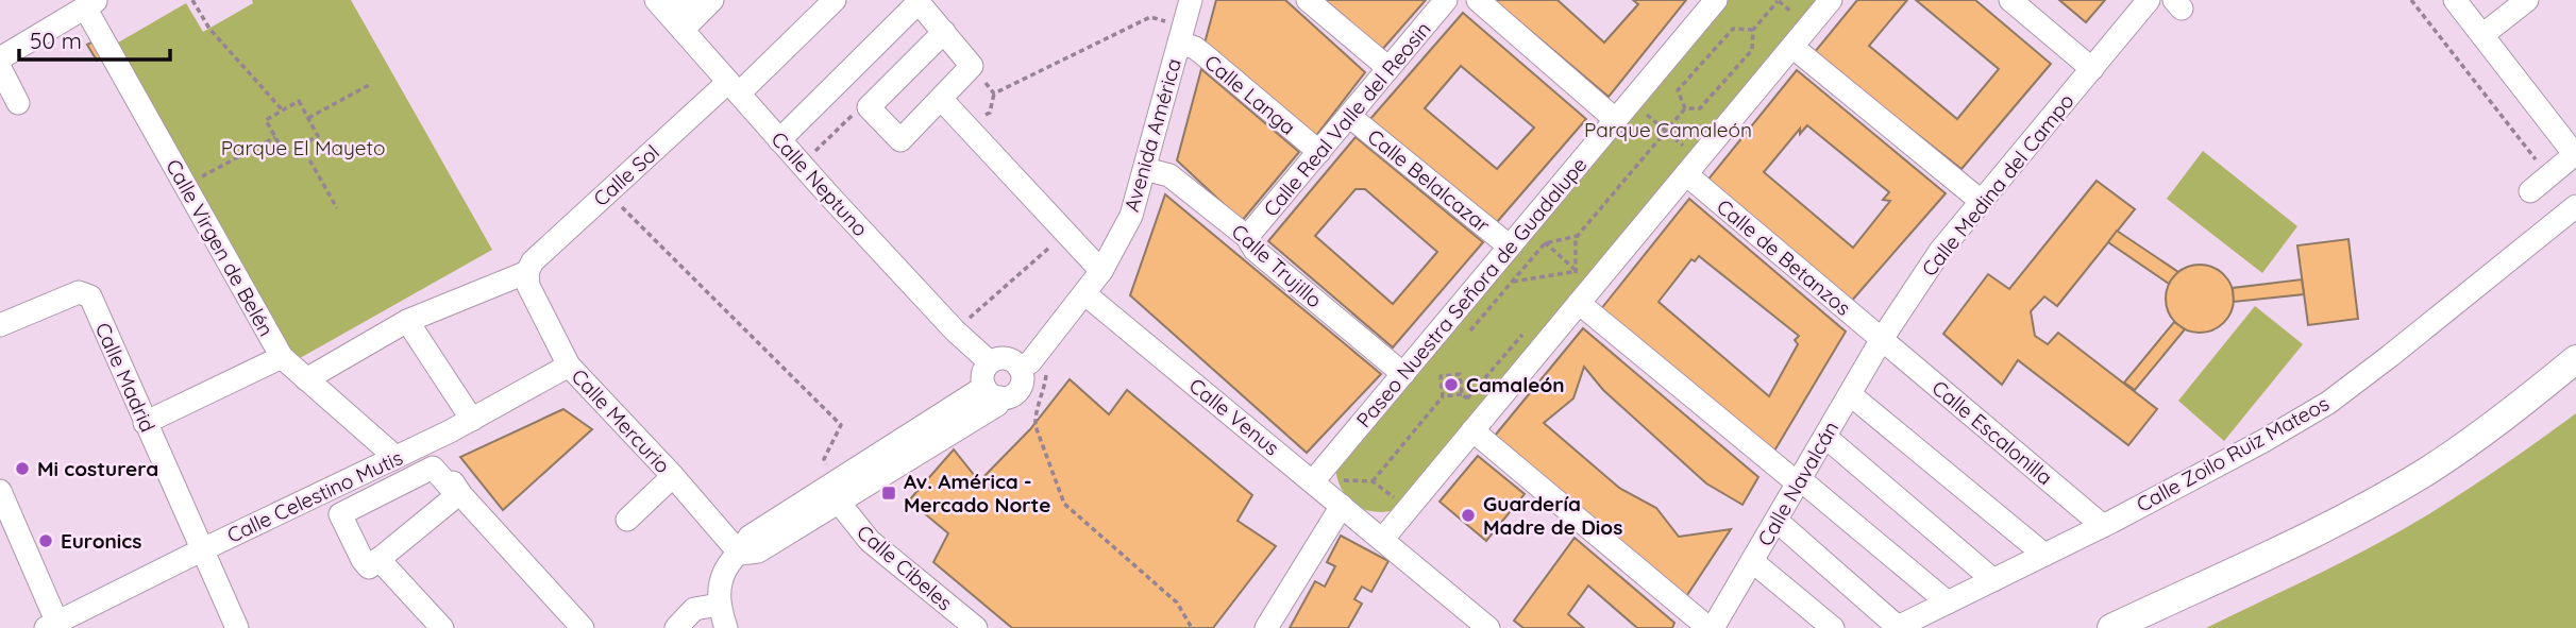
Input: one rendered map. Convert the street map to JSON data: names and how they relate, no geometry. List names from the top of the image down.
{
  "streets": {
    "street": [
      "Calle Langa",
      "Calle Real Valle del Reosin",
      "Avenida América",
      "Calle Sol",
      "Calle Belalcazar",
      "Calle Neptuno",
      "Calle Medina del Campo",
      "Calle Virgen de Belén",
      "Calle de Betanzos",
      "Calle Trujillo",
      "Paseo Nuestra Señora de Guadalupe",
      "Calle Madrid",
      "Calle Venus",
      "Calle Mercurio",
      "Calle Escalonilla",
      "Calle Zoilo Ruiz Mateos",
      "Calle Navalcán",
      "Calle Celestino Mutis",
      "Calle Cibeles"
    ]
  },
  "crossings": [
    ["Calle Langa", "Calle Real Valle del Reosin"],
    ["Calle Langa", "Avenida América"],
    ["Calle Real Valle del Reosin", "Calle Belalcazar"],
    ["Calle Real Valle del Reosin", "Calle Trujillo"],
    ["Avenida América", "Calle Neptuno"],
    ["Avenida América", "Calle Trujillo"],
    ["Avenida América", "Calle Venus"],
    ["Calle Sol", "Calle Neptuno"],
    ["Calle Sol", "Calle Mercurio"],
    ["Calle Belalcazar", "Paseo Nuestra Señora de Guadalupe"],
    ["Calle Medina del Campo", "Calle de Betanzos"],
    ["Calle Medina del Campo", "Calle Escalonilla"],
    ["Calle Medina del Campo", "Calle Navalcán"],
    ["Calle Virgen de Belén", "Calle Celestino Mutis"],
    ["Calle de Betanzos", "Calle Escalonilla"],
    ["Calle de Betanzos", "Calle Navalcán"],
    ["Calle Trujillo", "Paseo Nuestra Señora de Guadalupe"],
    ["Paseo Nuestra Señora de Guadalupe", "Calle Venus"],
    ["Calle Madrid", "Calle Celestino Mutis"],
    ["Calle Mercurio", "Calle Celestino Mutis"],
    ["Calle Escalonilla", "Calle Zoilo Ruiz Mateos"],
    ["Calle Escalonilla", "Calle Navalcán"]
  ],
  "parks": ["Parque Camaleón", "Parque El Mayeto"],
  "places": {
    "other": [
      "Camaleón",
      "Mi costurera",
      "Guardería Madre de Dios",
      "Euronics"
    ],
    "transit": ["Av. América - Mercado Norte"]
  },
  "scale_bar": "50 m"
}
